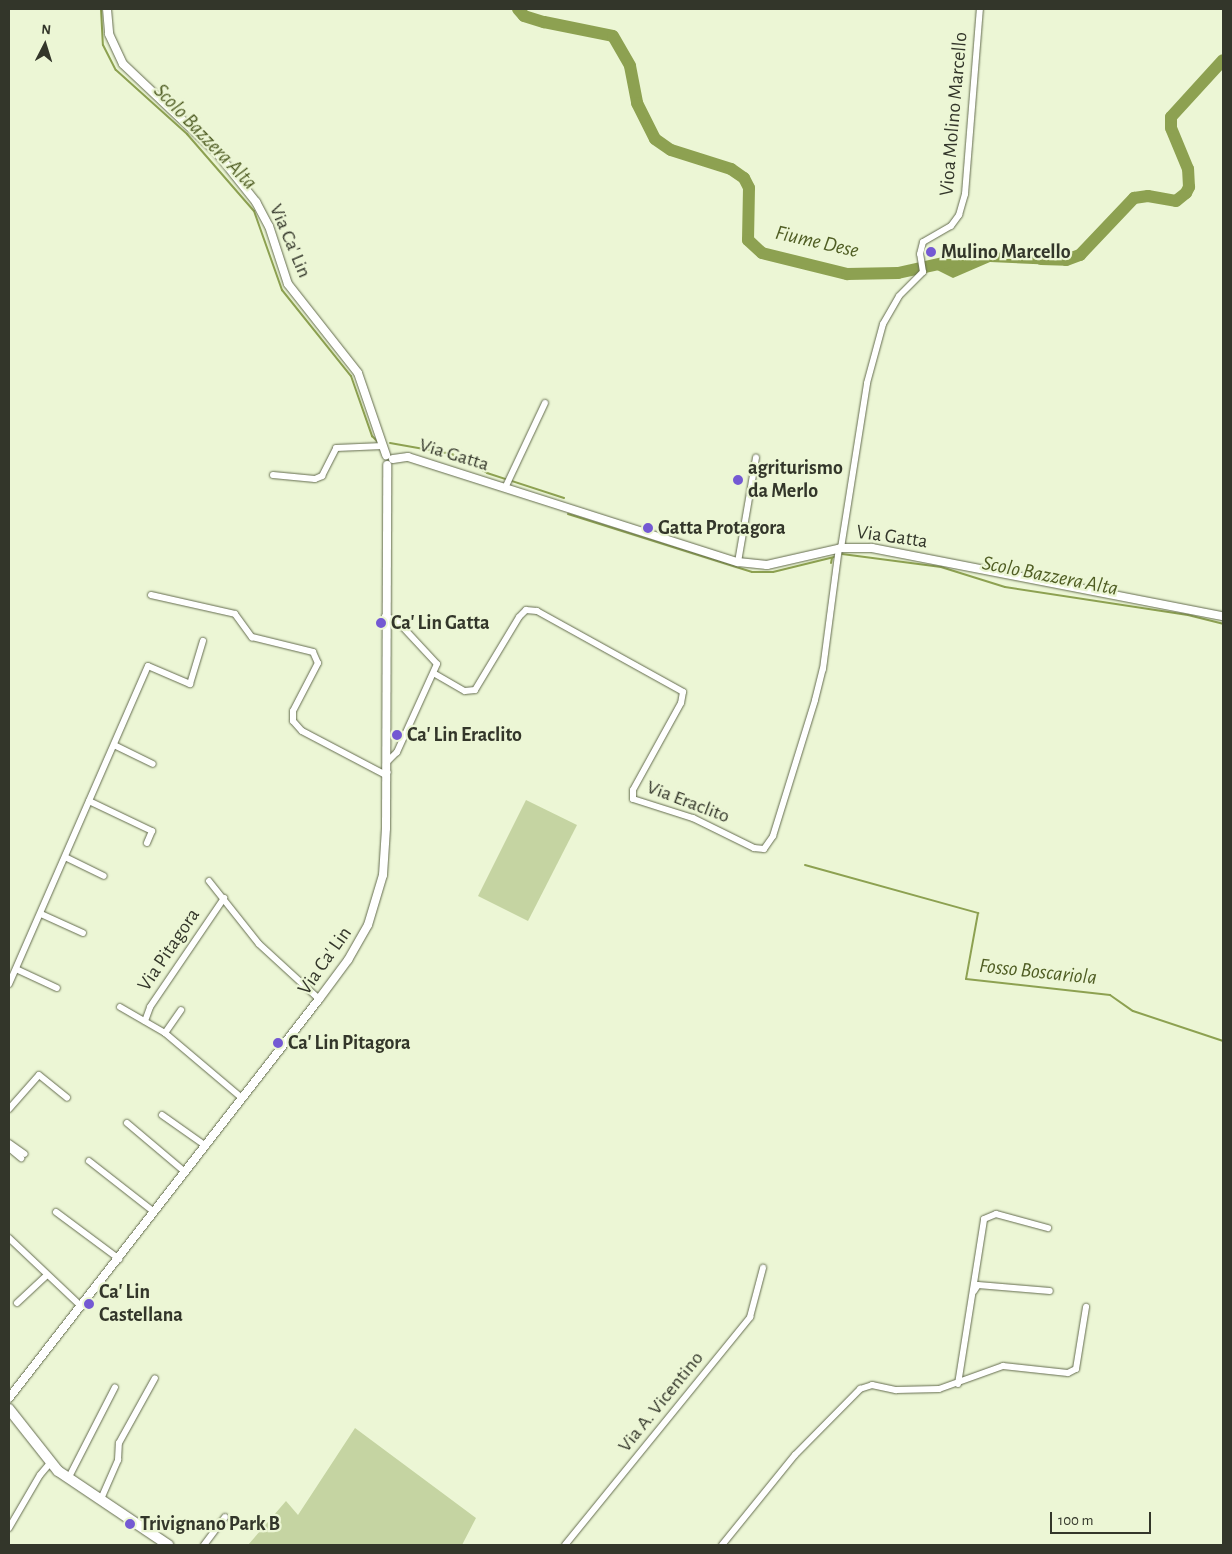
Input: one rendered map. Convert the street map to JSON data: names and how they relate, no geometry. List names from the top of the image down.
{
  "streets": {
    "street": [
      "Vioa Molino Marcello",
      "Via Ca' Lin",
      "Via Gatta",
      "Via Eraclito",
      "Via Pitagora",
      "Via A. Vicentino"
    ]
  },
  "crossings": [
    ["Vioa Molino Marcello", "Via Gatta"],
    ["Vioa Molino Marcello", "Via Eraclito"],
    ["Via Ca' Lin", "Via Gatta"],
    ["Via Ca' Lin", "Via Pitagora"],
    ["Via Gatta", "Via Eraclito"]
  ],
  "water": ["Scolo Bazzera Alta", "Fiume Dese", "Fosso Boscariola"],
  "places": [
    "Mulino Marcello",
    "agriturismo da Merlo",
    "Gatta Protagora",
    "Ca' Lin Gatta",
    "Ca' Lin Eraclito",
    "Ca' Lin Pitagora",
    "Ca' Lin Castellana",
    "Trivignano Park B"
  ],
  "scale_bar": "100 m",
  "north": "top"
}
